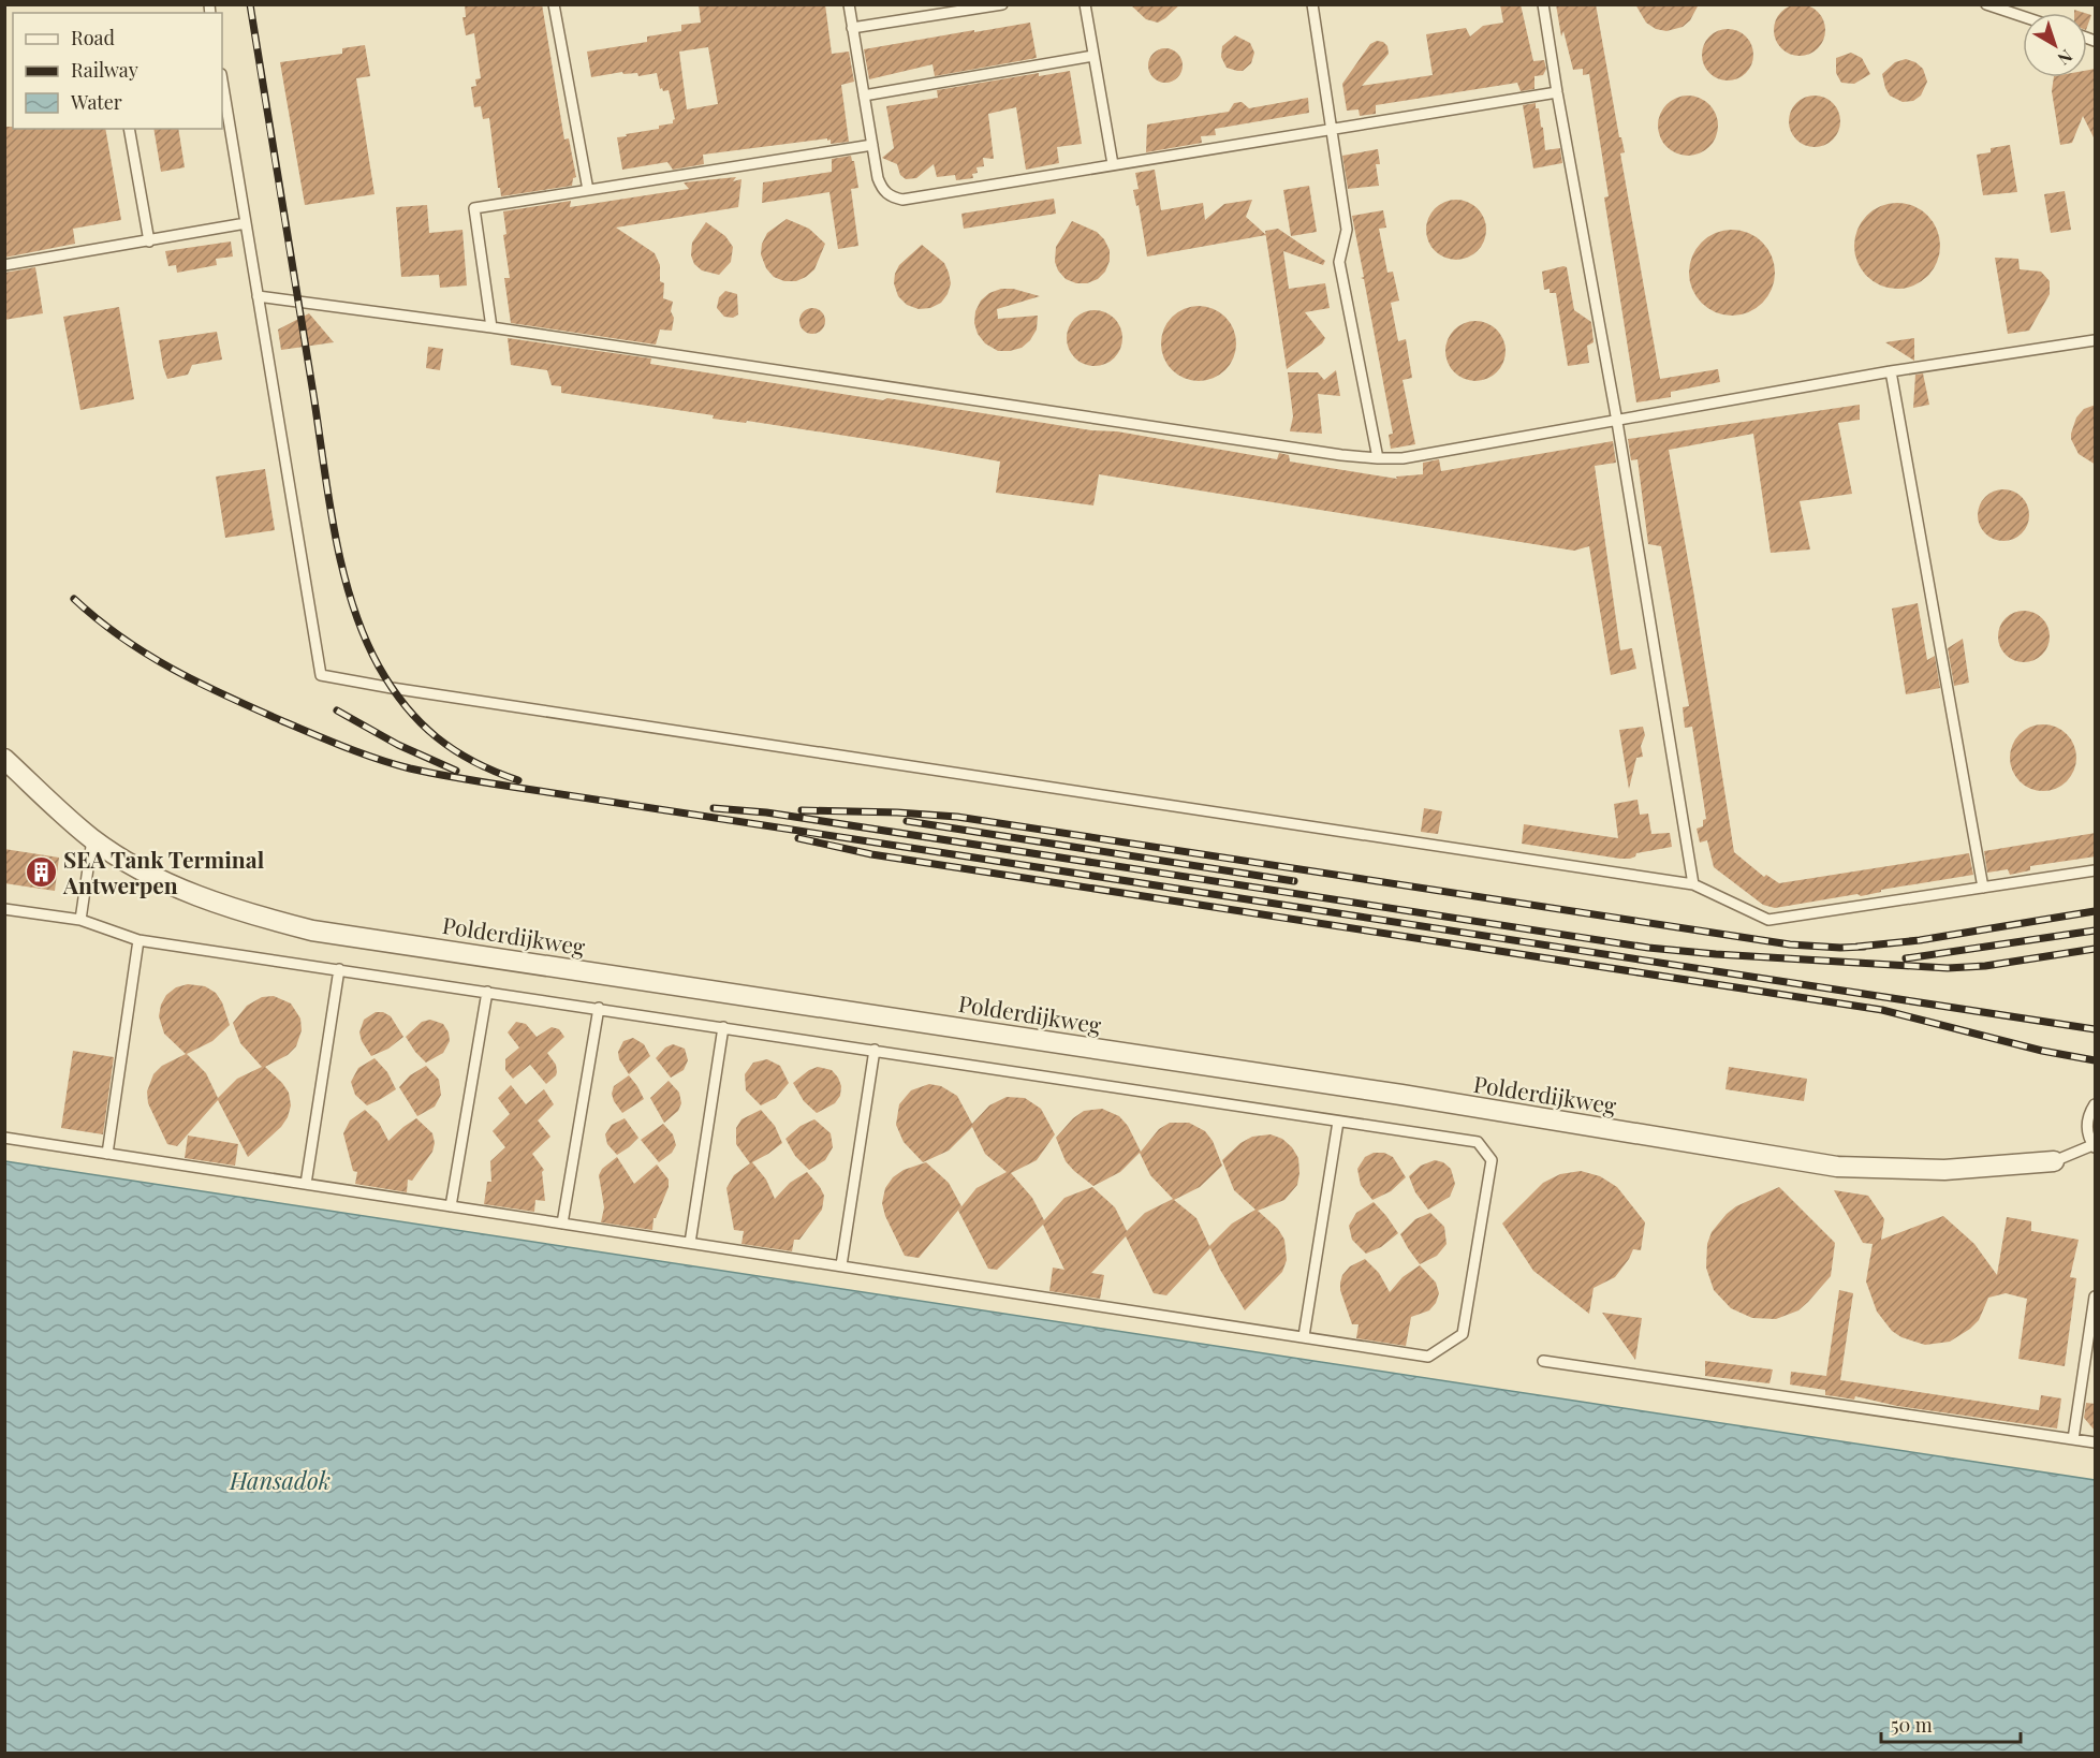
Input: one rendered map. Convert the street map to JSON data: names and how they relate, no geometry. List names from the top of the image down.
{
  "streets": {
    "street": ["Polderdijkweg"]
  },
  "water": ["Hansadok"],
  "places": {
    "building": ["SEA Tank Terminal Antwerpen"]
  },
  "legend": ["Road", "Railway", "Water"],
  "scale_bar": "50 m",
  "north": "bottom right"
}
